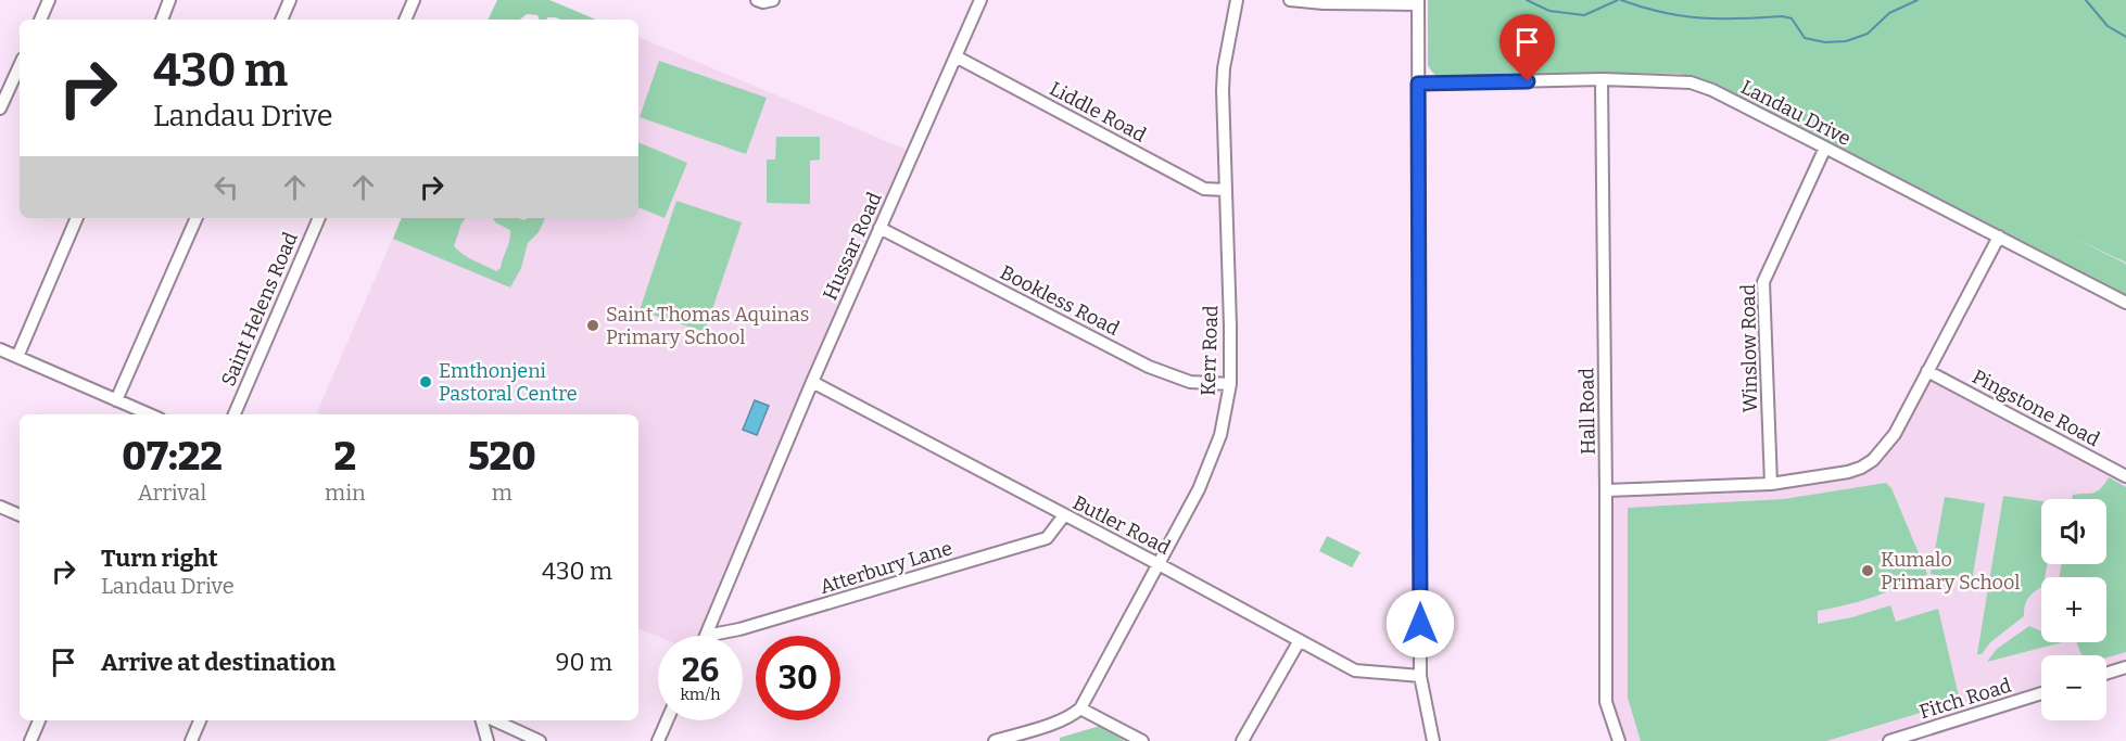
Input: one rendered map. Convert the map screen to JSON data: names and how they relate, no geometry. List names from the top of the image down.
{
  "streets": {
    "street": [
      "Liddle Road",
      "Landau Drive",
      "Hussar Road",
      "Bookless Road",
      "Saint Helens Road",
      "Winslow Road",
      "Kerr Road",
      "Pingstone Road",
      "Hall Road",
      "Butler Road",
      "Atterbury Lane",
      "Fitch Road"
    ]
  },
  "crossings": [
    ["Liddle Road", "Hussar Road"],
    ["Liddle Road", "Kerr Road"],
    ["Landau Drive", "Winslow Road"],
    ["Landau Drive", "Hall Road"],
    ["Hussar Road", "Bookless Road"],
    ["Hussar Road", "Butler Road"],
    ["Hussar Road", "Atterbury Lane"],
    ["Bookless Road", "Kerr Road"],
    ["Kerr Road", "Butler Road"],
    ["Butler Road", "Atterbury Lane"]
  ],
  "places": ["Saint Thomas Aquinas Primary School", "Emthonjeni Pastoral Centre", "Kumalo Primary School"],
  "page": {
    "turn": ["430 m", "Landau Drive"],
    "eta": [
      "07:22",
      "Arrival",
      "2",
      "min",
      "520",
      "m"
    ],
    "map_buttons": ["+", "−"],
    "list": [
      {
        "name": "Turn right",
        "note": "Landau Drive",
        "value": "430 m"
      },
      {
        "name": "Arrive at destination",
        "value": "90 m"
      }
    ],
    "speed": "26 km/h",
    "limit": "30"
  }
}
